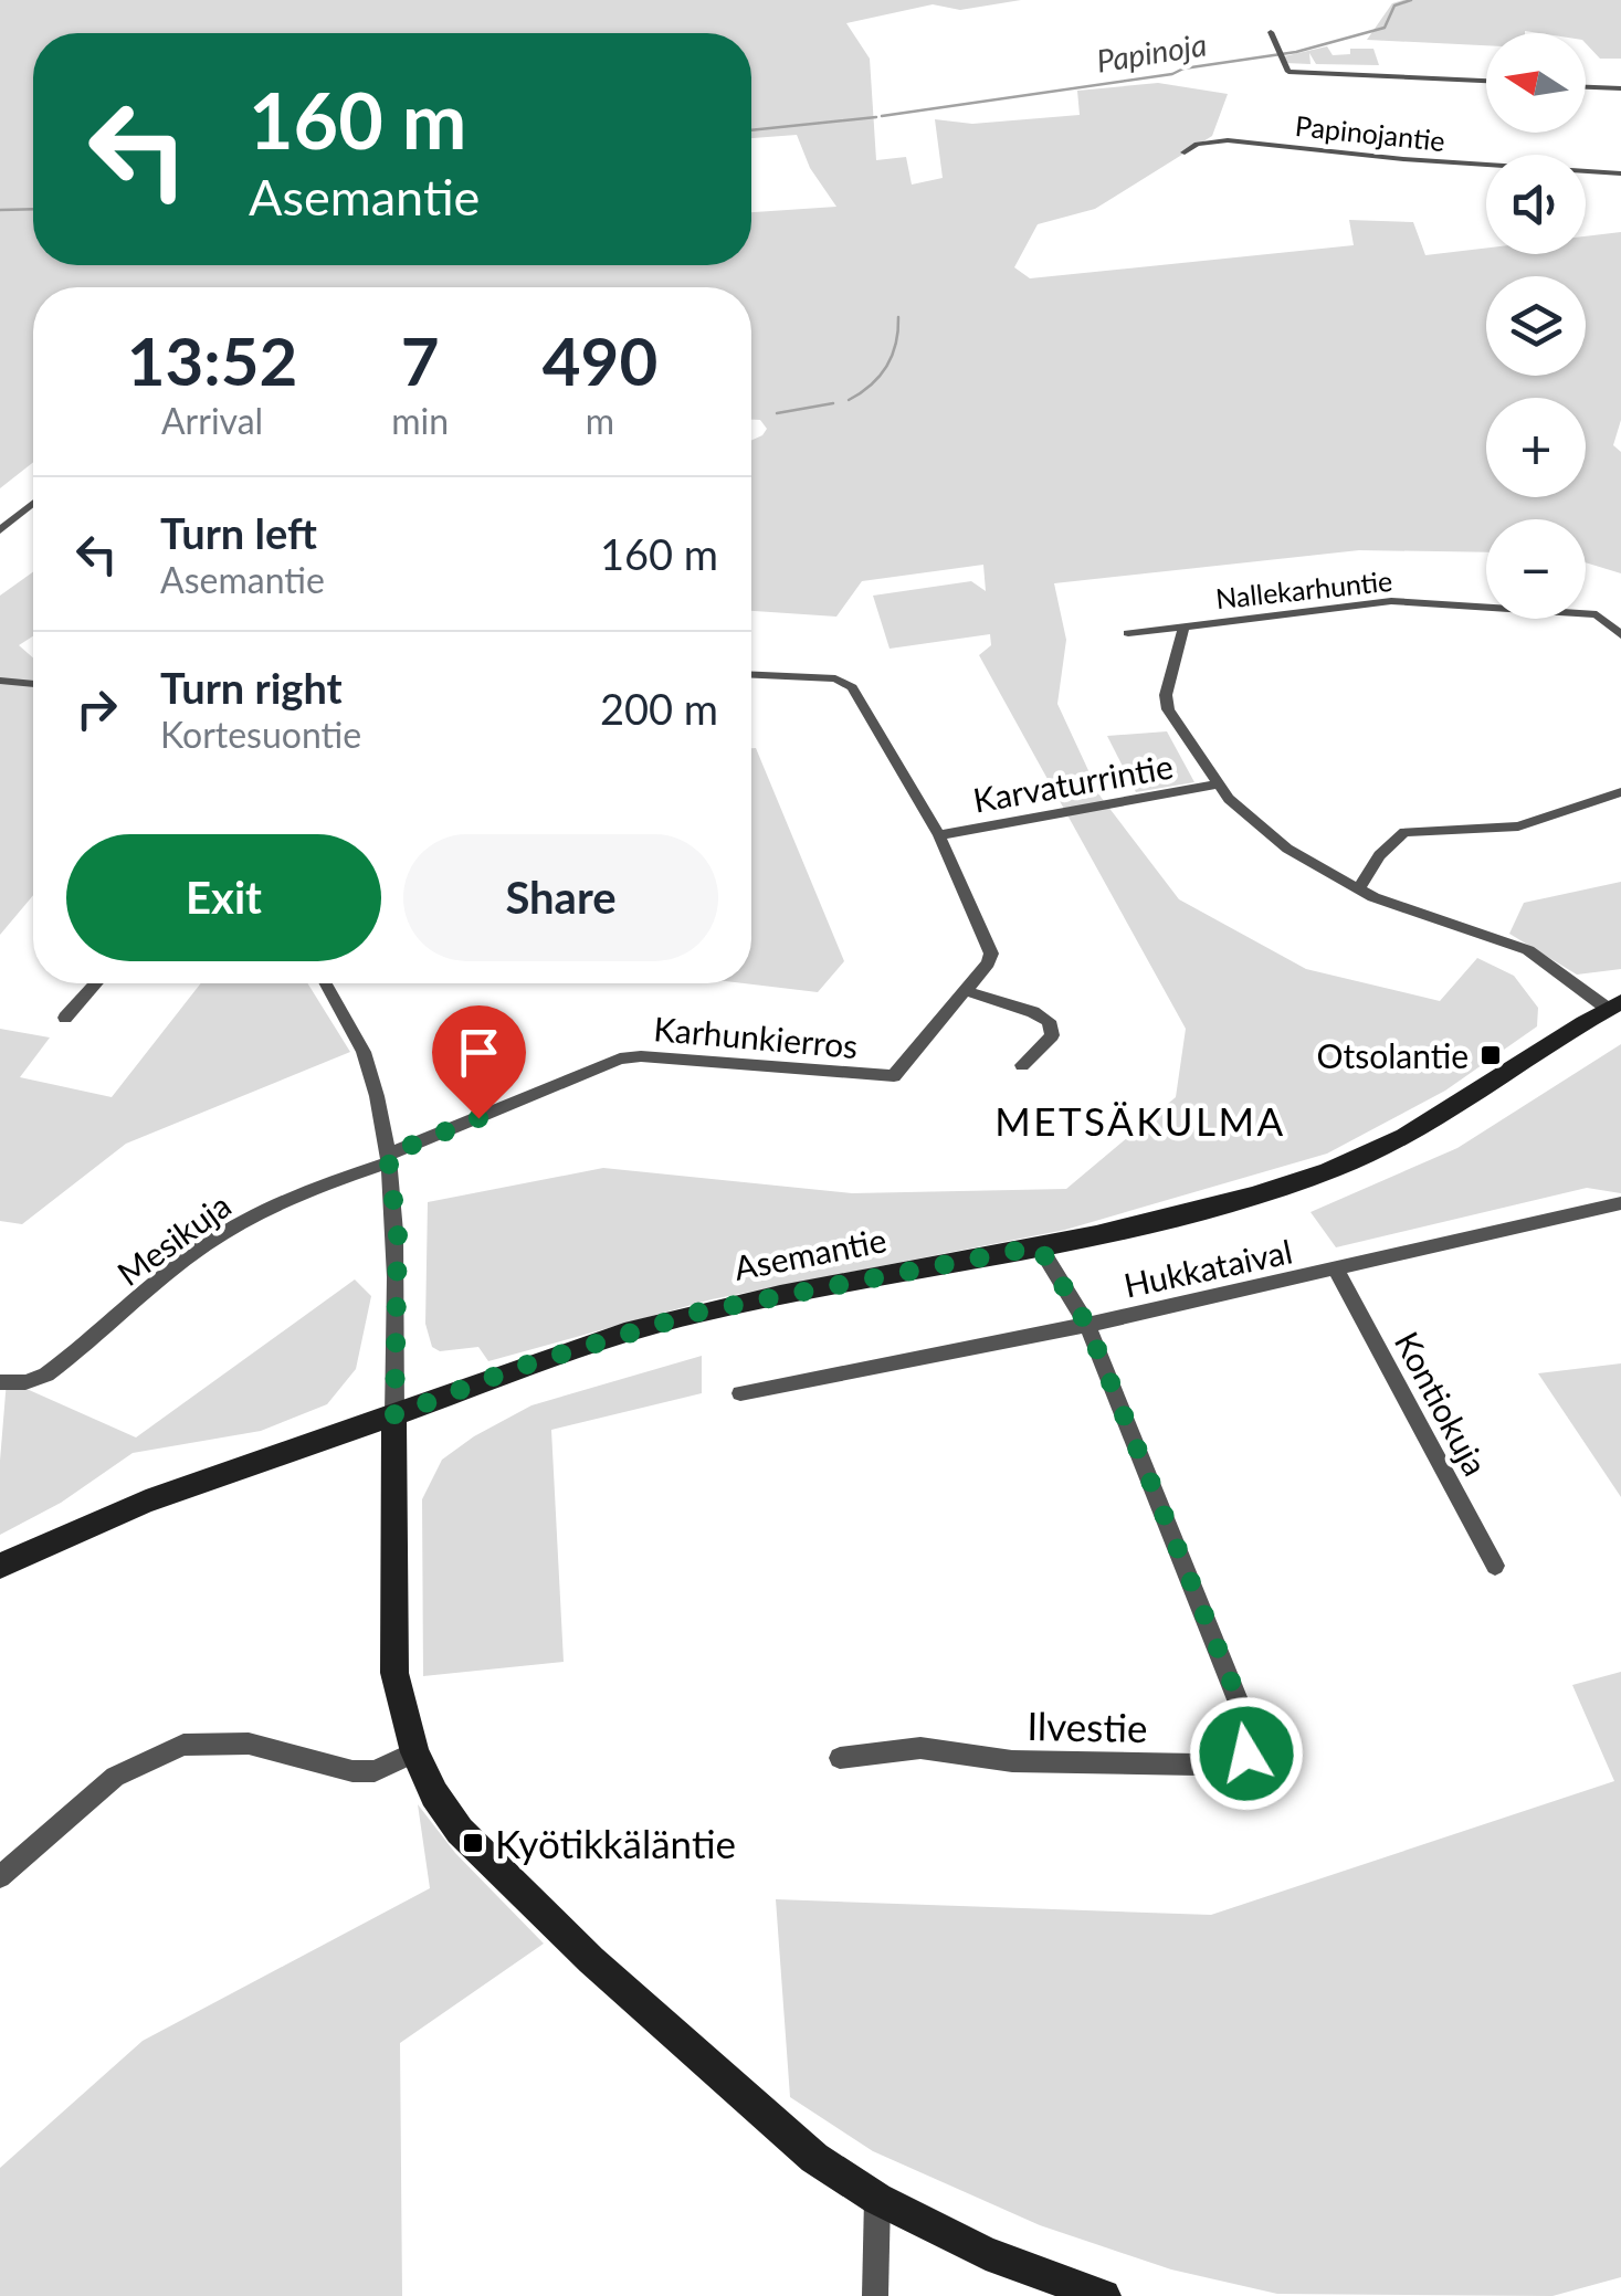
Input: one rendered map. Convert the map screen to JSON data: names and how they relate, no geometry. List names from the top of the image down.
{
  "streets": {
    "main road": ["Asemantie"],
    "street": [
      "Papinojantie",
      "Nallekarhuntie",
      "Karvaturrintie",
      "Karhunkierros",
      "Mesikuja",
      "Hukkataival",
      "Kontiokuja",
      "Ilvestie"
    ]
  },
  "crossings": [
    ["Karvaturrintie", "Karhunkierros"],
    ["Karhunkierros", "Mesikuja"],
    ["Asemantie", "Ilvestie"],
    ["Hukkataival", "Kontiokuja"],
    ["Hukkataival", "Ilvestie"]
  ],
  "districts": ["METSÄKULMA"],
  "water": ["Papinoja"],
  "places": {
    "transit": ["Otsolantie", "Kyötikkäläntie"]
  },
  "north": "left",
  "page": {
    "map_buttons": ["+", "−"],
    "turn": ["160 m", "Asemantie"],
    "eta": [
      "13:52",
      "Arrival",
      "7",
      "min",
      "490",
      "m"
    ],
    "list": [
      {
        "name": "Turn left",
        "note": "Asemantie",
        "value": "160 m"
      },
      {
        "name": "Turn right",
        "note": "Kortesuontie",
        "value": "200 m"
      }
    ],
    "buttons": ["Exit", "Share"]
  }
}
